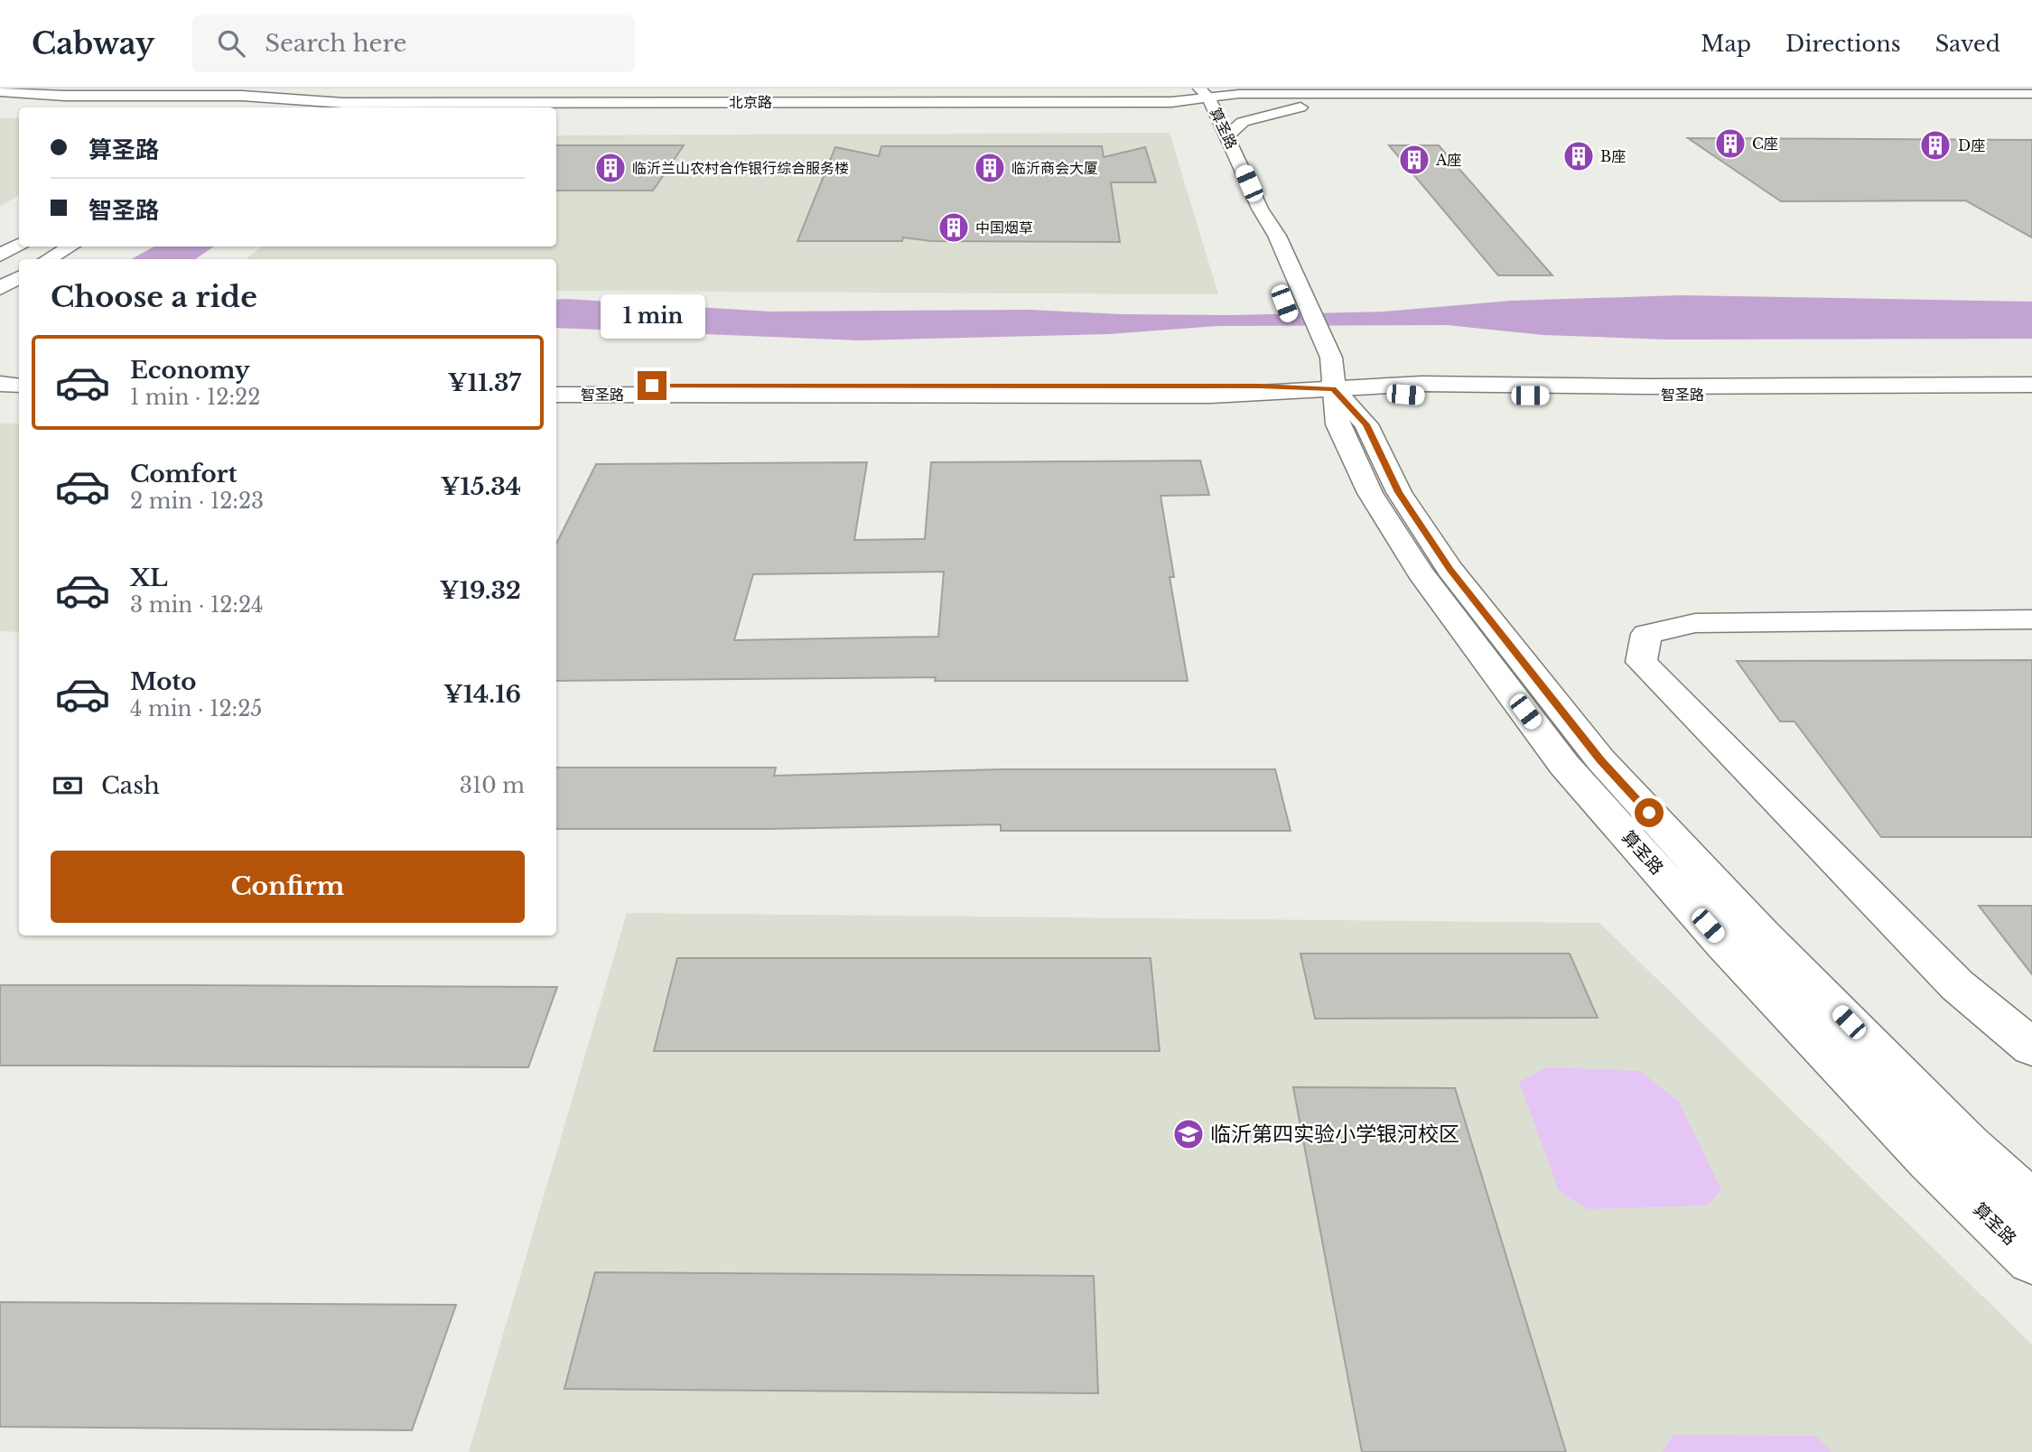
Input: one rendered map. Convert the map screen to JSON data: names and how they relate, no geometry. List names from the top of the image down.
{
  "streets": {
    "main road": ["北京路", "算圣路", "智圣路"]
  },
  "crossings": [
    ["北京路", "算圣路"],
    ["算圣路", "智圣路"]
  ],
  "places": {
    "building": [
      "C座",
      "D座",
      "B座",
      "A座",
      "临沂兰山农村合作银行综合服务楼",
      "临沂商会大厦",
      "中国烟草"
    ],
    "school or university": ["临沂第四实验小学银河校区"]
  },
  "page": {
    "header": "Cabway",
    "search": "Search here",
    "nav": ["Map", "Directions", "Saved"],
    "banner": ["算圣路", "智圣路"],
    "heading": "Choose a ride",
    "bubble": "1 min",
    "list": [
      {
        "name": "Economy",
        "note": "1 min · 12:22",
        "value": "¥11.37"
      },
      {
        "name": "Comfort",
        "note": "2 min · 12:23",
        "value": "¥15.34"
      },
      {
        "name": "XL",
        "note": "3 min · 12:24",
        "value": "¥19.32"
      },
      {
        "name": "Moto",
        "note": "4 min · 12:25",
        "value": "¥14.16"
      }
    ],
    "pay": ["Cash", "310 m"],
    "buttons": "Confirm"
  }
}
